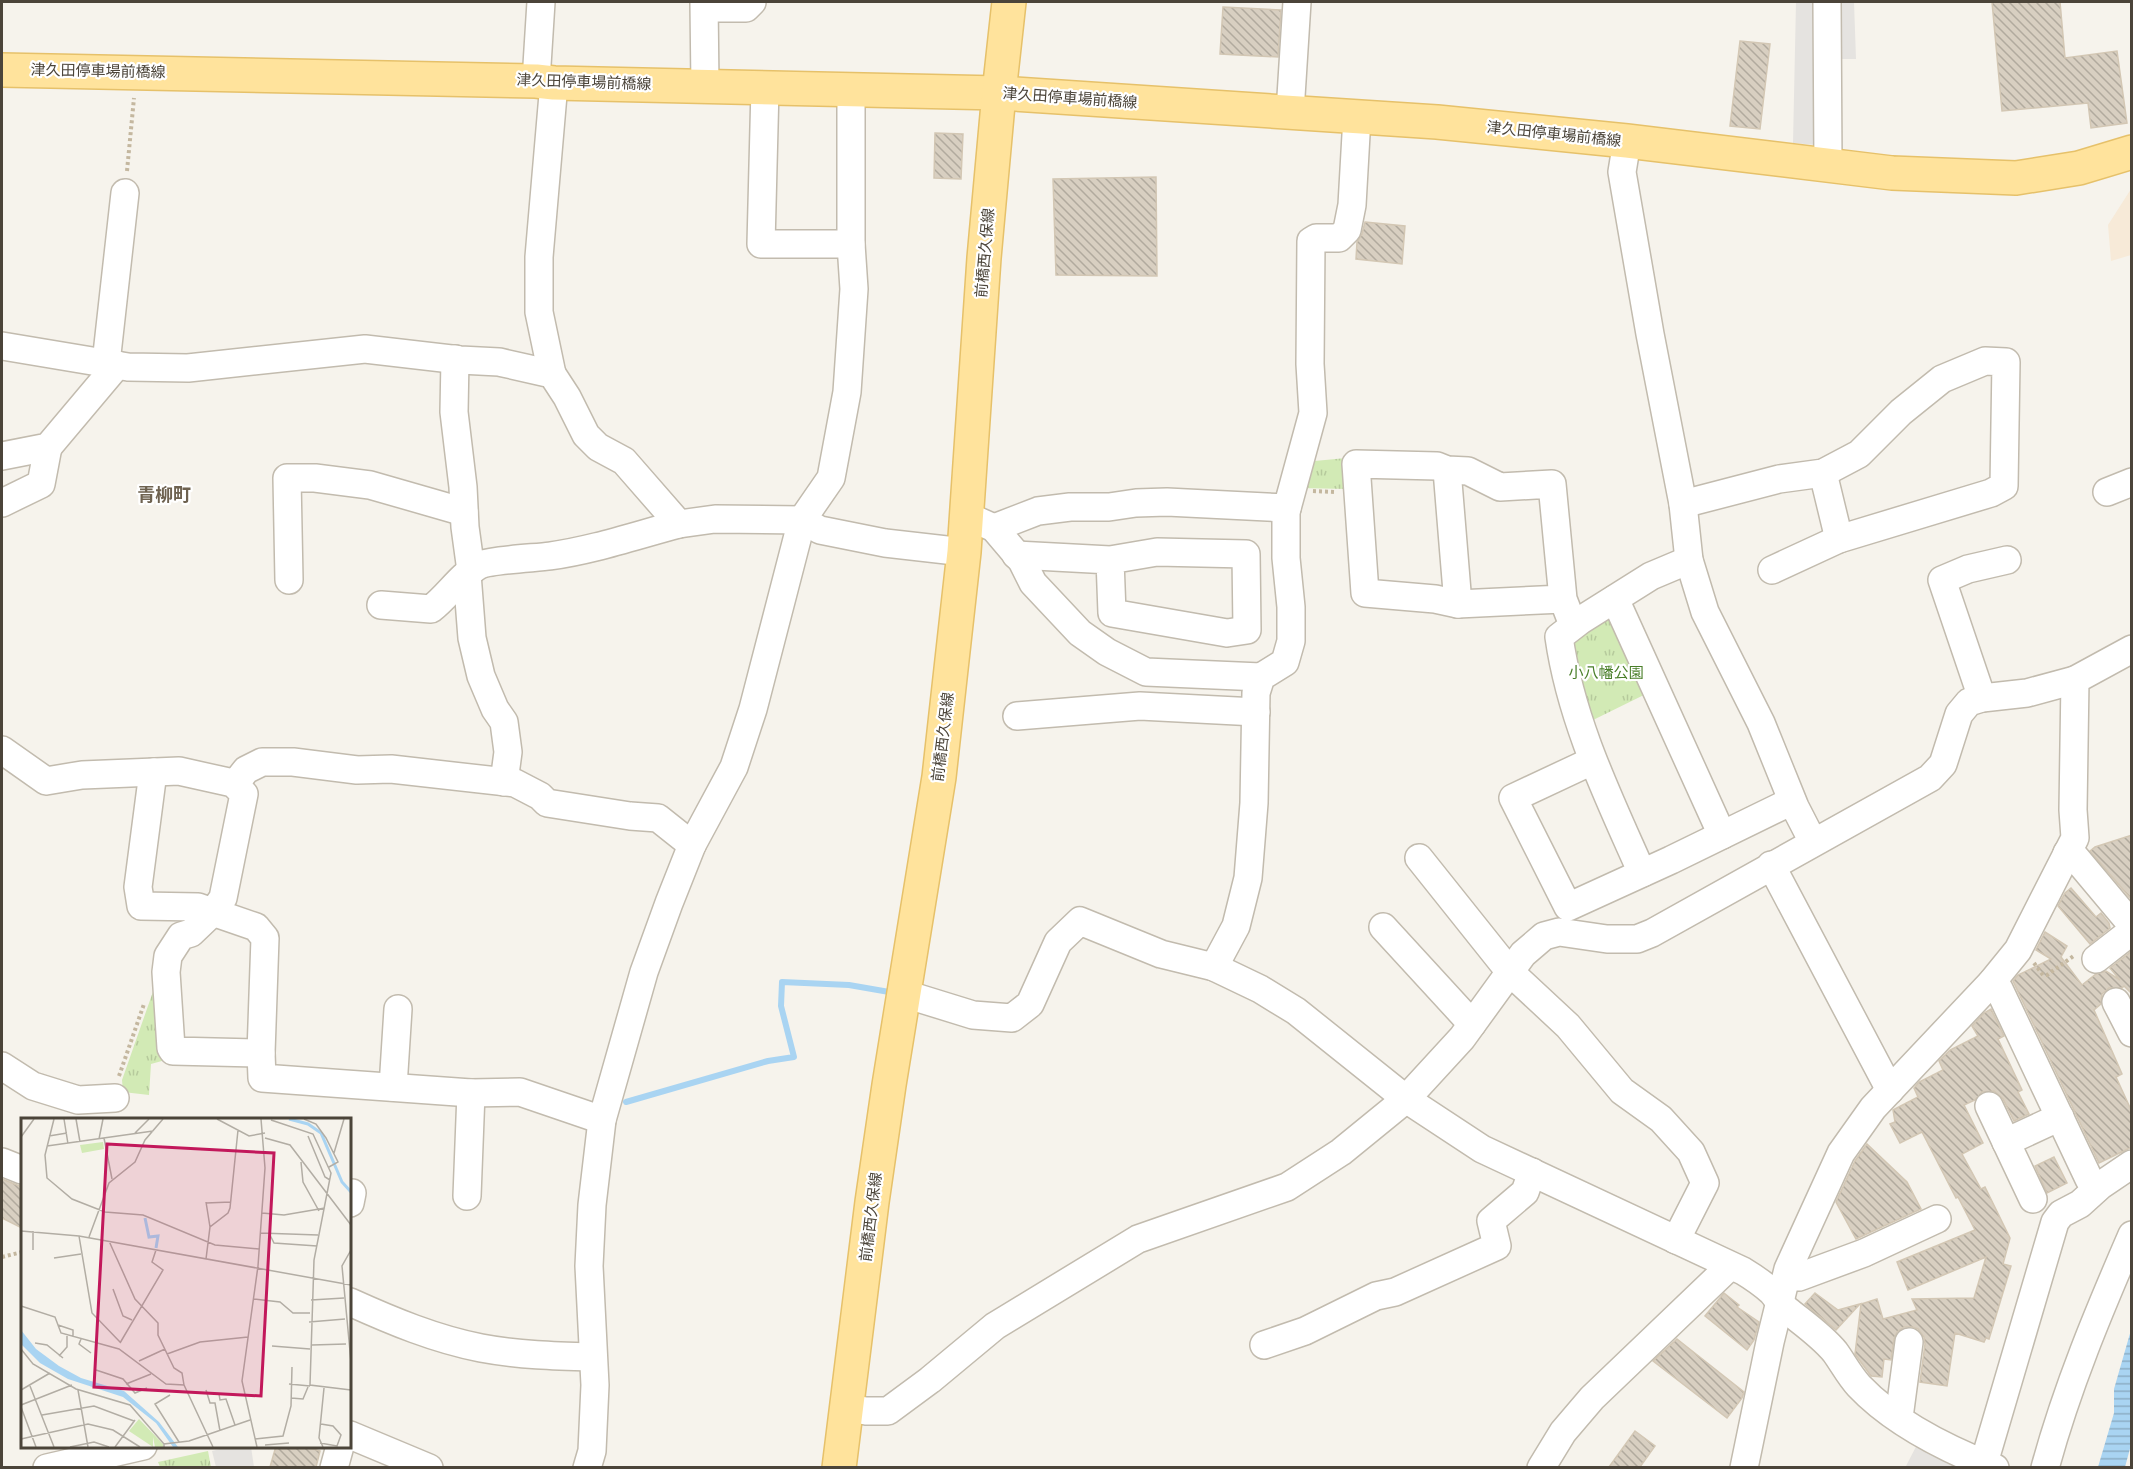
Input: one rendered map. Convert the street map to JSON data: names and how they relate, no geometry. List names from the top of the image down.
{
  "streets": {
    "main road": ["津久田停車場前橋線", "前橋西久保線"]
  },
  "crossings": [
    ["津久田停車場前橋線", "前橋西久保線"]
  ],
  "districts": ["青柳町"],
  "parks": ["小八幡公園"]
}
